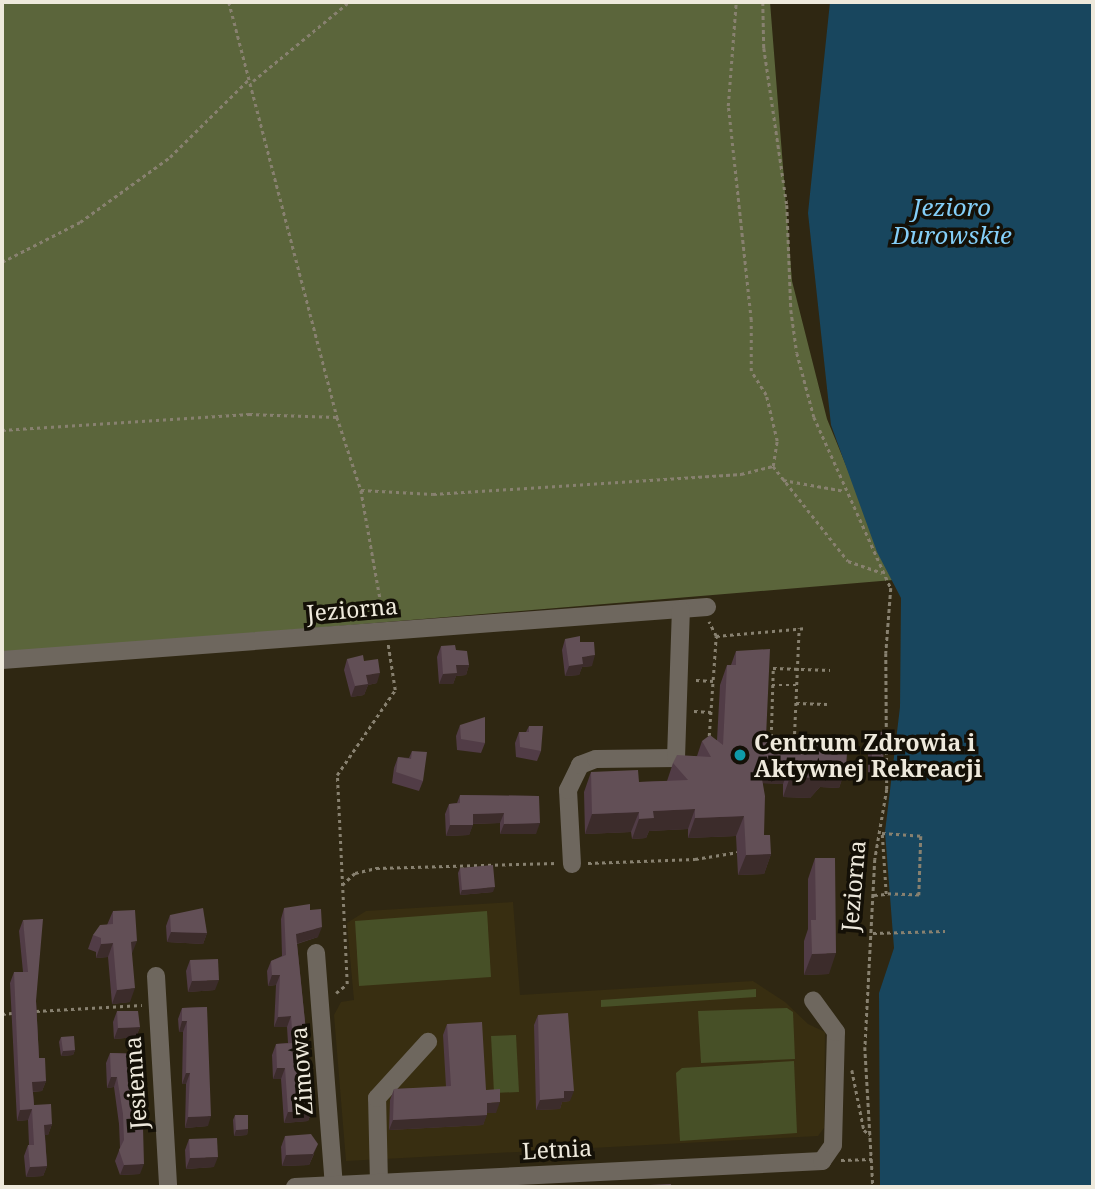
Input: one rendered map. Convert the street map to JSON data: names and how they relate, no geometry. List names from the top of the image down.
{
  "streets": {
    "street": [
      "Jeziorna",
      "Zimowa",
      "Jesienna",
      "Letnia"
    ]
  },
  "crossings": [
    ["Zimowa", "Letnia"]
  ],
  "water": ["Jezioro Durowskie"],
  "places": ["Centrum Zdrowia i Aktywnej Rekreacji"]
}
